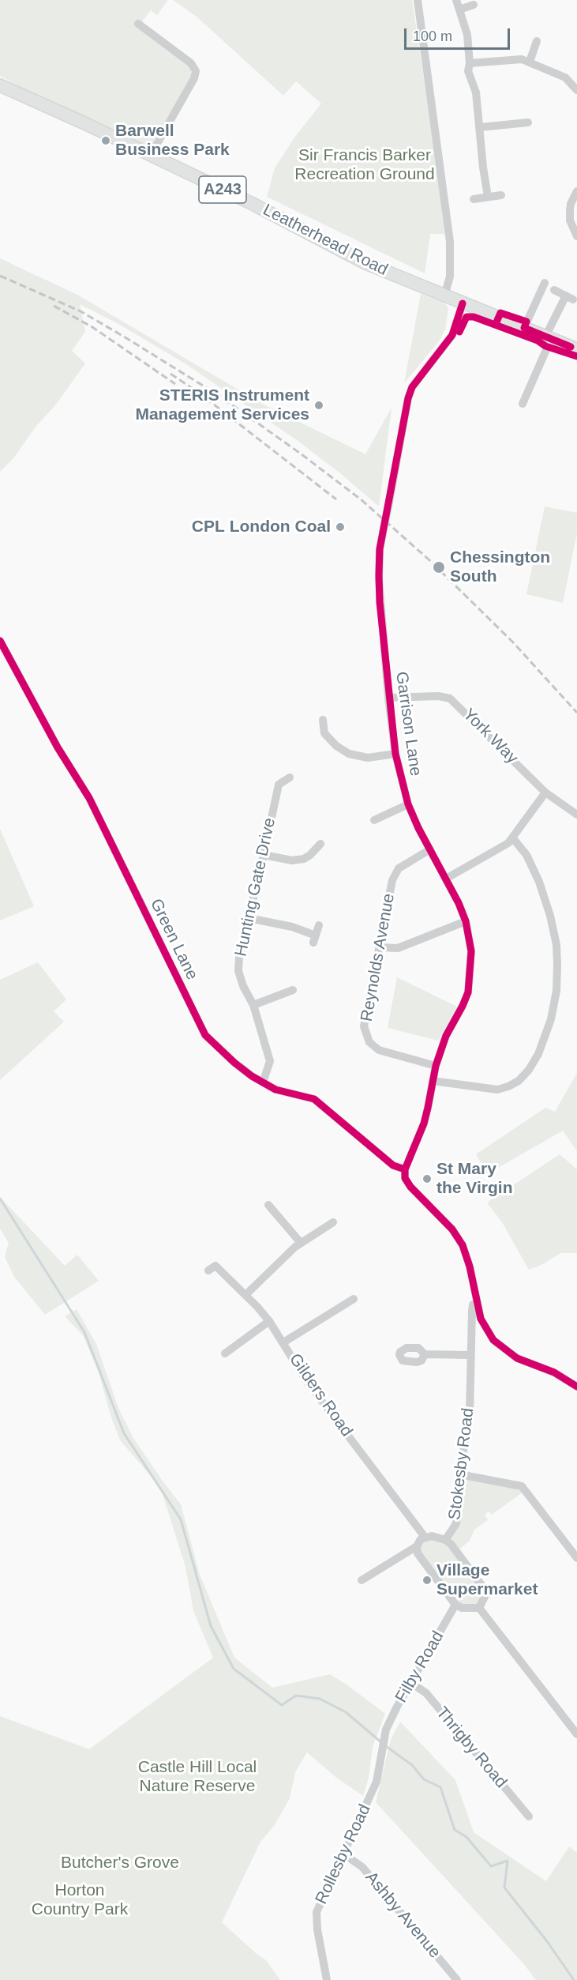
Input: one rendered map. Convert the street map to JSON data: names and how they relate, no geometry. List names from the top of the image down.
{
  "streets": {
    "highway": ["A243", "Leatherhead Road"],
    "street": [
      "Garrison Lane",
      "York Way",
      "Hunting Gate Drive",
      "Green Lane",
      "Reynolds Avenue",
      "Gilders Road",
      "Stokesby Road",
      "Filby Road",
      "Thrigby Road",
      "Rollesby Road",
      "Ashby Avenue"
    ]
  },
  "crossings": [
    ["Leatherhead Road", "Garrison Lane"],
    ["Garrison Lane", "York Way"],
    ["Garrison Lane", "Green Lane"],
    ["Garrison Lane", "Reynolds Avenue"],
    ["Hunting Gate Drive", "Green Lane"],
    ["Filby Road", "Thrigby Road"],
    ["Filby Road", "Rollesby Road"],
    ["Rollesby Road", "Ashby Avenue"]
  ],
  "parks": [
    "Sir Francis Barker Recreation Ground",
    "Castle Hill Local Nature Reserve",
    "Butcher's Grove",
    "Horton Country Park"
  ],
  "places": [
    "Barwell Business Park",
    "STERIS Instrument Management Services",
    "CPL London Coal",
    "Chessington South",
    "St Mary the Virgin",
    "Village Supermarket"
  ],
  "scale_bar": "100 m"
}
